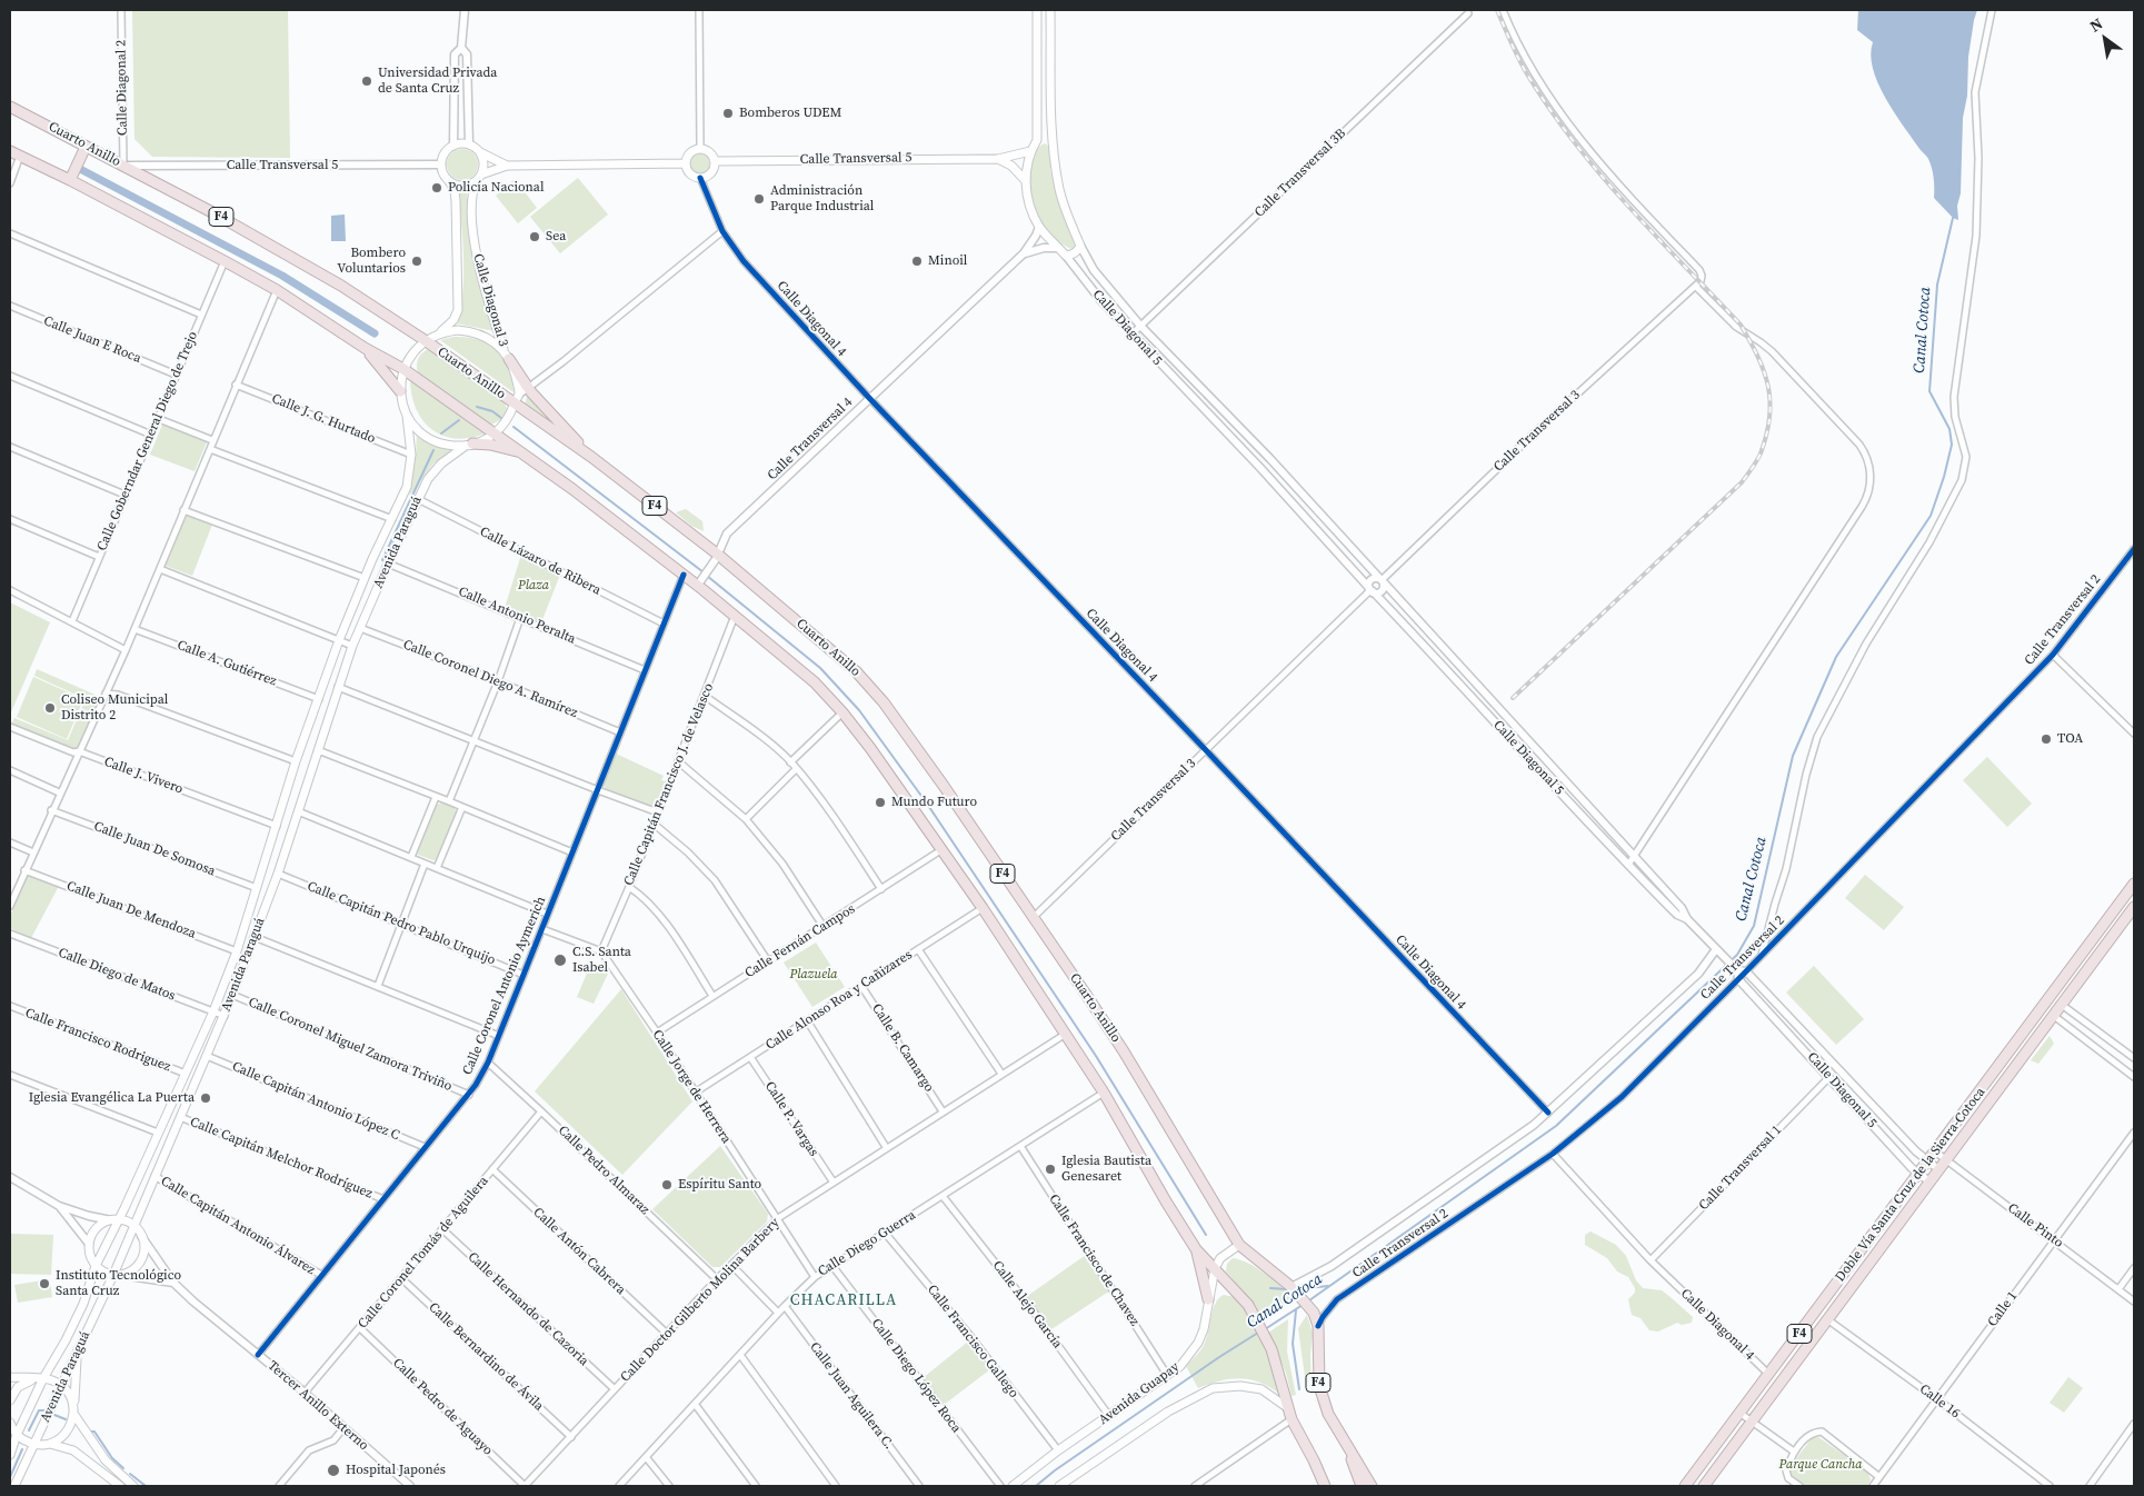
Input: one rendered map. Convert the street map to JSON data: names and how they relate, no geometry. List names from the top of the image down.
{
  "streets": {
    "highway": ["Cuarto Anillo", "F4", "Doble Vía Santa Cruz de la Sierra-Cotoca"],
    "main road": [
      "Calle Transversal 5",
      "Calle Diagonal 3",
      "Calle Diagonal 5",
      "Avenida Paraguá",
      "Avenida Guapay"
    ],
    "street": [
      "Calle Diagonal 2",
      "Calle Transversal 3B",
      "Calle Diagonal 4",
      "Calle Juan E Roca",
      "Calle J. G. Hurtado",
      "Calle Transversal 3",
      "Calle Transversal 4",
      "Calle Goberndar General Diego de Trejo",
      "Calle Lázaro de Ribera",
      "Calle Antonio Peralta",
      "Calle Transversal 2",
      "Calle A. Gutiérrez",
      "Calle Coronel Diego A. Ramírez",
      "Calle J. Vivero",
      "Calle Capitán Francisco J. de Velasco",
      "Calle Juan De Somosa",
      "Calle Juan De Mendoza",
      "Calle Capitán Pedro Pablo Urquijo",
      "Calle Fernán Campos",
      "Calle Diego de Matos",
      "Calle Coronel Antonio Aymerich",
      "Calle Alonso Roa y Cañizares",
      "Calle Francisco Rodriguez",
      "Calle Coronel Miguel Zamora Triviño",
      "Calle B. Camargo",
      "Calle Jorge de Herrera",
      "Calle Capitán Antonio López C",
      "Calle P. Vargas",
      "Calle Capitán Melchor Rodríguez",
      "Calle Transversal 1",
      "Calle Pedro Almaraz",
      "Calle Capitán Antonio Álvarez",
      "Calle Pinto",
      "Calle Diego Guerra",
      "Calle Antón Cabrera",
      "Calle Coronel Tomás de Aguilera",
      "Calle Francisco de Chavez",
      "Calle Doctor Gilberto Molina Barbery",
      "Calle Alejo García",
      "Calle Hernando de Cazoria",
      "Calle 1",
      "Calle Francisco Gallego",
      "Calle Bernardino de Ávila",
      "Calle Diego López Roca",
      "Calle Juan Aguilera C.",
      "Calle 16",
      "Tercer Anillo Externo",
      "Calle Pedro de Aguayo"
    ]
  },
  "crossings": [
    ["Calle Diagonal 2", "Cuarto Anillo"],
    ["Calle Diagonal 2", "Calle Transversal 5"],
    ["Cuarto Anillo", "Calle Transversal 5"],
    ["Cuarto Anillo", "Calle Diagonal 3"],
    ["Cuarto Anillo", "Calle Transversal 3"],
    ["Cuarto Anillo", "Calle Transversal 4"],
    ["Cuarto Anillo", "Calle Transversal 2"],
    ["Calle Transversal 5", "Calle Diagonal 3"],
    ["Calle Transversal 5", "Calle Diagonal 4"],
    ["Calle Transversal 5", "Calle Diagonal 5"],
    ["Calle Transversal 3B", "Calle Diagonal 5"],
    ["F4", "Calle Transversal 4"],
    ["F4", "Calle Goberndar General Diego de Trejo"],
    ["F4", "Avenida Paraguá"],
    ["F4", "Calle Capitán Francisco J. de Velasco"],
    ["F4", "Calle Fernán Campos"],
    ["F4", "Calle Coronel Antonio Aymerich"],
    ["F4", "Calle Alonso Roa y Cañizares"],
    ["F4", "Doble Vía Santa Cruz de la Sierra-Cotoca"],
    ["F4", "Calle Diego Guerra"],
    ["F4", "Calle Doctor Gilberto Molina Barbery"],
    ["F4", "Avenida Guapay"],
    ["F4", "Calle 16"],
    ["Calle Diagonal 4", "Calle Transversal 3"],
    ["Calle Diagonal 4", "Calle Transversal 4"],
    ["Calle Diagonal 4", "Calle Transversal 2"],
    ["Calle Diagonal 4", "Calle Transversal 1"],
    ["Calle Diagonal 4", "Doble Vía Santa Cruz de la Sierra-Cotoca"],
    ["Calle Diagonal 5", "Calle Transversal 3"],
    ["Calle Diagonal 5", "Calle Transversal 4"],
    ["Calle Diagonal 5", "Calle Transversal 2"],
    ["Calle Diagonal 5", "Calle Transversal 1"],
    ["Calle Diagonal 5", "Doble Vía Santa Cruz de la Sierra-Cotoca"],
    ["Calle Diagonal 5", "Calle Pinto"],
    ["Calle Juan E Roca", "Calle Goberndar General Diego de Trejo"],
    ["Calle J. G. Hurtado", "Avenida Paraguá"],
    ["Avenida Paraguá", "Calle Lázaro de Ribera"],
    ["Avenida Paraguá", "Calle Antonio Peralta"],
    ["Avenida Paraguá", "Calle A. Gutiérrez"],
    ["Avenida Paraguá", "Calle Coronel Diego A. Ramírez"],
    ["Avenida Paraguá", "Calle J. Vivero"],
    ["Avenida Paraguá", "Calle Juan De Somosa"],
    ["Avenida Paraguá", "Calle Juan De Mendoza"],
    ["Avenida Paraguá", "Calle Capitán Pedro Pablo Urquijo"],
    ["Avenida Paraguá", "Calle Diego de Matos"],
    ["Avenida Paraguá", "Calle Francisco Rodriguez"],
    ["Avenida Paraguá", "Calle Coronel Miguel Zamora Triviño"],
    ["Avenida Paraguá", "Calle Capitán Antonio López C"],
    ["Avenida Paraguá", "Calle Capitán Melchor Rodríguez"],
    ["Avenida Paraguá", "Calle Capitán Antonio Álvarez"],
    ["Calle Lázaro de Ribera", "Calle Coronel Antonio Aymerich"],
    ["Calle Antonio Peralta", "Calle Coronel Antonio Aymerich"],
    ["Calle Coronel Diego A. Ramírez", "Calle Coronel Antonio Aymerich"],
    ["Calle Capitán Francisco J. de Velasco", "Calle Jorge de Herrera"],
    ["Calle Capitán Pedro Pablo Urquijo", "Calle Coronel Antonio Aymerich"],
    ["Calle Fernán Campos", "Calle Jorge de Herrera"],
    ["Calle Coronel Antonio Aymerich", "Calle Coronel Miguel Zamora Triviño"],
    ["Calle Coronel Antonio Aymerich", "Calle Capitán Antonio López C"],
    ["Calle Coronel Antonio Aymerich", "Calle Capitán Melchor Rodríguez"],
    ["Calle Coronel Antonio Aymerich", "Calle Pedro Almaraz"],
    ["Calle Coronel Antonio Aymerich", "Calle Capitán Antonio Álvarez"],
    ["Calle Coronel Antonio Aymerich", "Tercer Anillo Externo"],
    ["Calle Alonso Roa y Cañizares", "Calle B. Camargo"],
    ["Calle Alonso Roa y Cañizares", "Calle Jorge de Herrera"],
    ["Calle Alonso Roa y Cañizares", "Calle P. Vargas"],
    ["Calle B. Camargo", "Calle Doctor Gilberto Molina Barbery"],
    ["Calle Jorge de Herrera", "Calle Diego Guerra"],
    ["Calle Jorge de Herrera", "Calle Doctor Gilberto Molina Barbery"],
    ["Calle P. Vargas", "Calle Doctor Gilberto Molina Barbery"],
    ["Calle Pedro Almaraz", "Calle Coronel Tomás de Aguilera"],
    ["Calle Pedro Almaraz", "Calle Doctor Gilberto Molina Barbery"],
    ["Doble Vía Santa Cruz de la Sierra-Cotoca", "Calle Pinto"],
    ["Doble Vía Santa Cruz de la Sierra-Cotoca", "Calle 16"],
    ["Calle Pinto", "Calle 1"],
    ["Calle Diego Guerra", "Calle Francisco de Chavez"],
    ["Calle Diego Guerra", "Calle Alejo García"],
    ["Calle Diego Guerra", "Calle Francisco Gallego"],
    ["Calle Diego Guerra", "Calle Diego López Roca"],
    ["Calle Diego Guerra", "Calle Juan Aguilera C."],
    ["Calle Antón Cabrera", "Calle Coronel Tomás de Aguilera"],
    ["Calle Antón Cabrera", "Calle Doctor Gilberto Molina Barbery"],
    ["Calle Coronel Tomás de Aguilera", "Calle Hernando de Cazoria"],
    ["Calle Coronel Tomás de Aguilera", "Calle Bernardino de Ávila"],
    ["Calle Coronel Tomás de Aguilera", "Tercer Anillo Externo"],
    ["Calle Coronel Tomás de Aguilera", "Calle Pedro de Aguayo"],
    ["Calle Francisco de Chavez", "Avenida Guapay"],
    ["Calle Doctor Gilberto Molina Barbery", "Calle Hernando de Cazoria"],
    ["Calle Doctor Gilberto Molina Barbery", "Calle Bernardino de Ávila"],
    ["Calle Doctor Gilberto Molina Barbery", "Calle Pedro de Aguayo"],
    ["Calle Alejo García", "Avenida Guapay"],
    ["Calle 1", "Calle 16"],
    ["Calle Francisco Gallego", "Avenida Guapay"]
  ],
  "districts": ["CHACARILLA"],
  "water": ["Canal Cotoca"],
  "parks": ["Plaza", "Plazuela", "Parque Cancha"],
  "places": [
    "Universidad Privada de Santa Cruz",
    "Bomberos UDEM",
    "Policía Nacional",
    "Administración Parque Industrial",
    "Sea",
    "Bombero Voluntarios",
    "Minoil",
    "Coliseo Municipal Distrito 2",
    "TOA",
    "Mundo Futuro",
    "C.S. Santa Isabel",
    "Iglesia Evangélica La Puerta",
    "Iglesia Bautista Genesaret",
    "Espíritu Santo",
    "Instituto Tecnológico Santa Cruz",
    "Hospital Japonés"
  ],
  "north": "top left"
}
